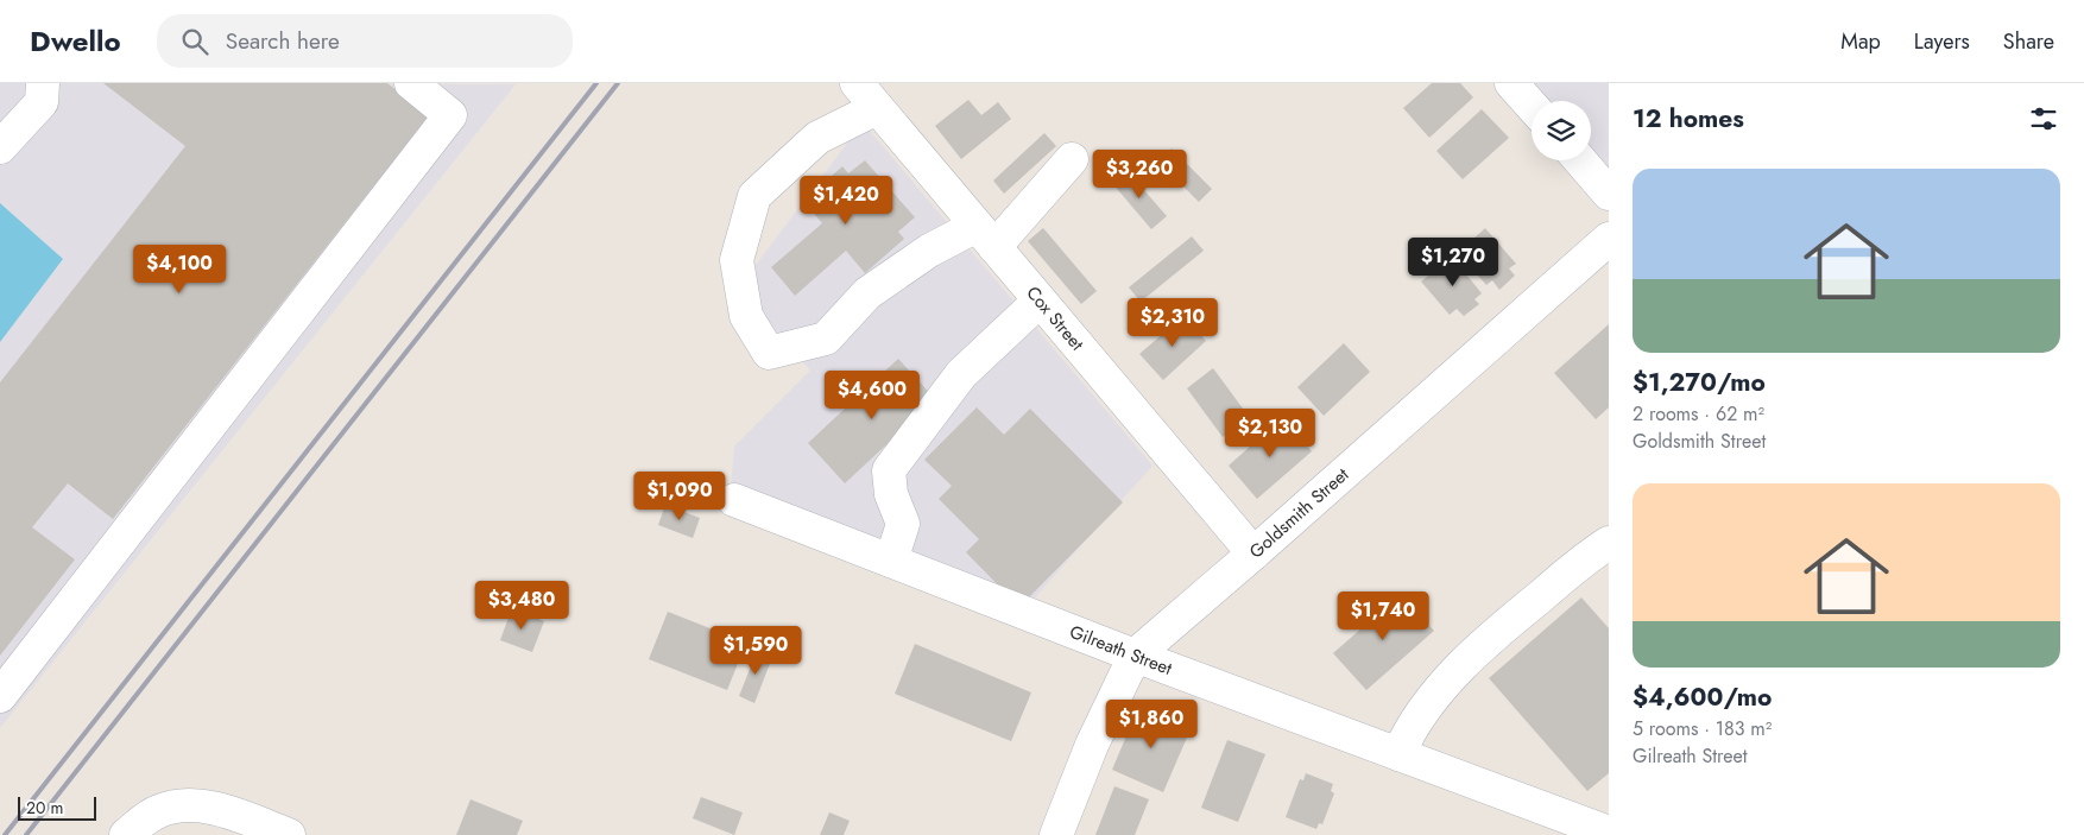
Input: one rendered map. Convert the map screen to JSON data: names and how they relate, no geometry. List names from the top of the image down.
{
  "streets": {
    "street": ["Cox Street", "Goldsmith Street", "Gilreath Street"]
  },
  "crossings": [
    ["Cox Street", "Goldsmith Street"],
    ["Goldsmith Street", "Gilreath Street"]
  ],
  "scale_bar": "20 m",
  "page": {
    "header": "Dwello",
    "search": "Search here",
    "nav": ["Map", "Layers", "Share"],
    "heading": "12 homes",
    "price": [
      "$3,260",
      "$1,420",
      "$1,270",
      "$4,100",
      "$2,310",
      "$4,600",
      "$2,130",
      "$1,090",
      "$3,480",
      "$1,740",
      "$1,590",
      "$1,860"
    ],
    "list": [
      {
        "name": "$1,270/mo",
        "note": "2 rooms · 62 m² · Goldsmith Street"
      },
      {
        "name": "$4,600/mo",
        "note": "5 rooms · 183 m² · Gilreath Street"
      }
    ],
    "scale": "20 m"
  }
}
